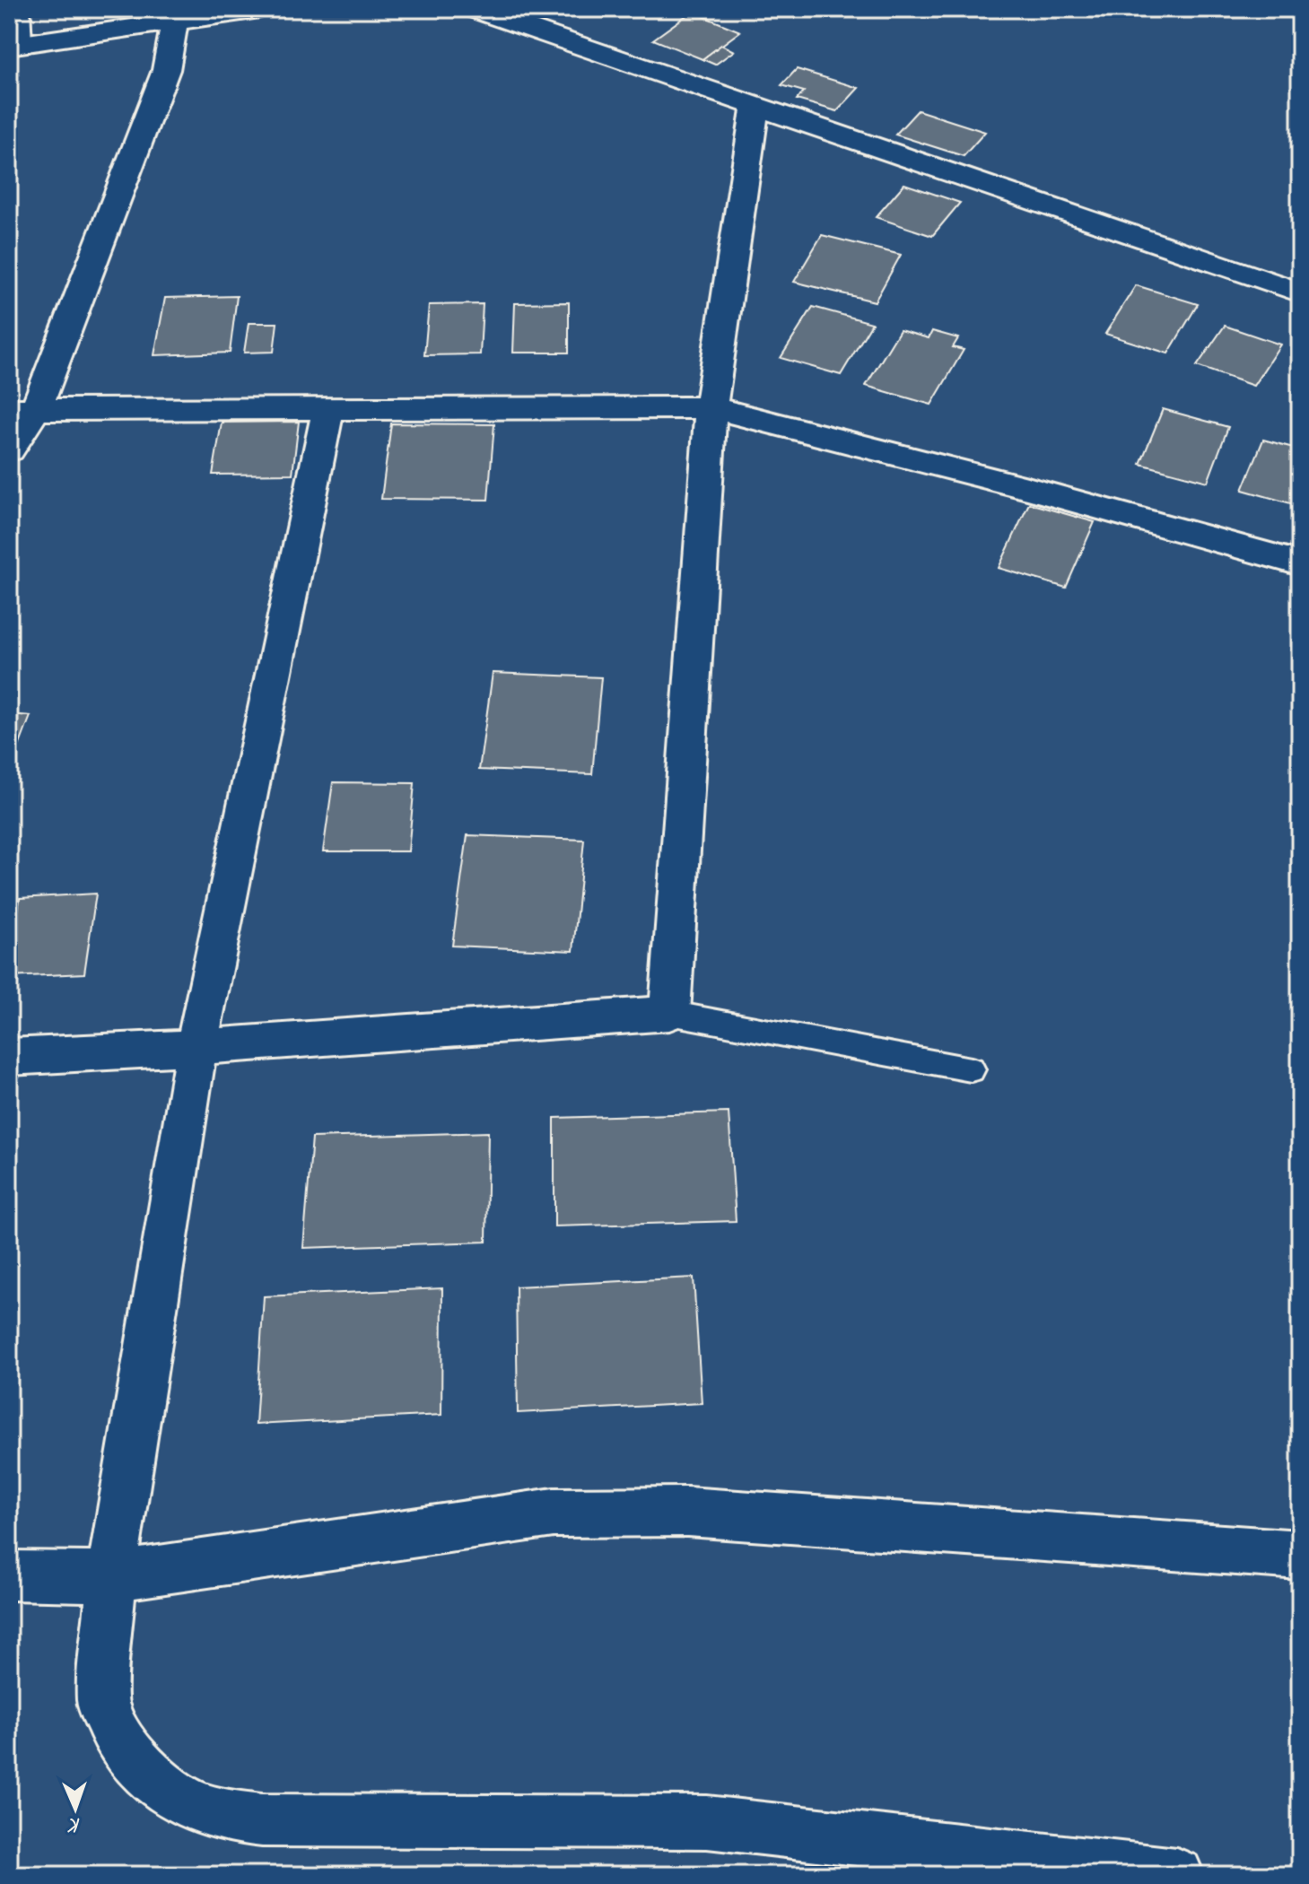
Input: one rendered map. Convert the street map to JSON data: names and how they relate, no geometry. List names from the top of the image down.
{
  "north": "bottom"
}
